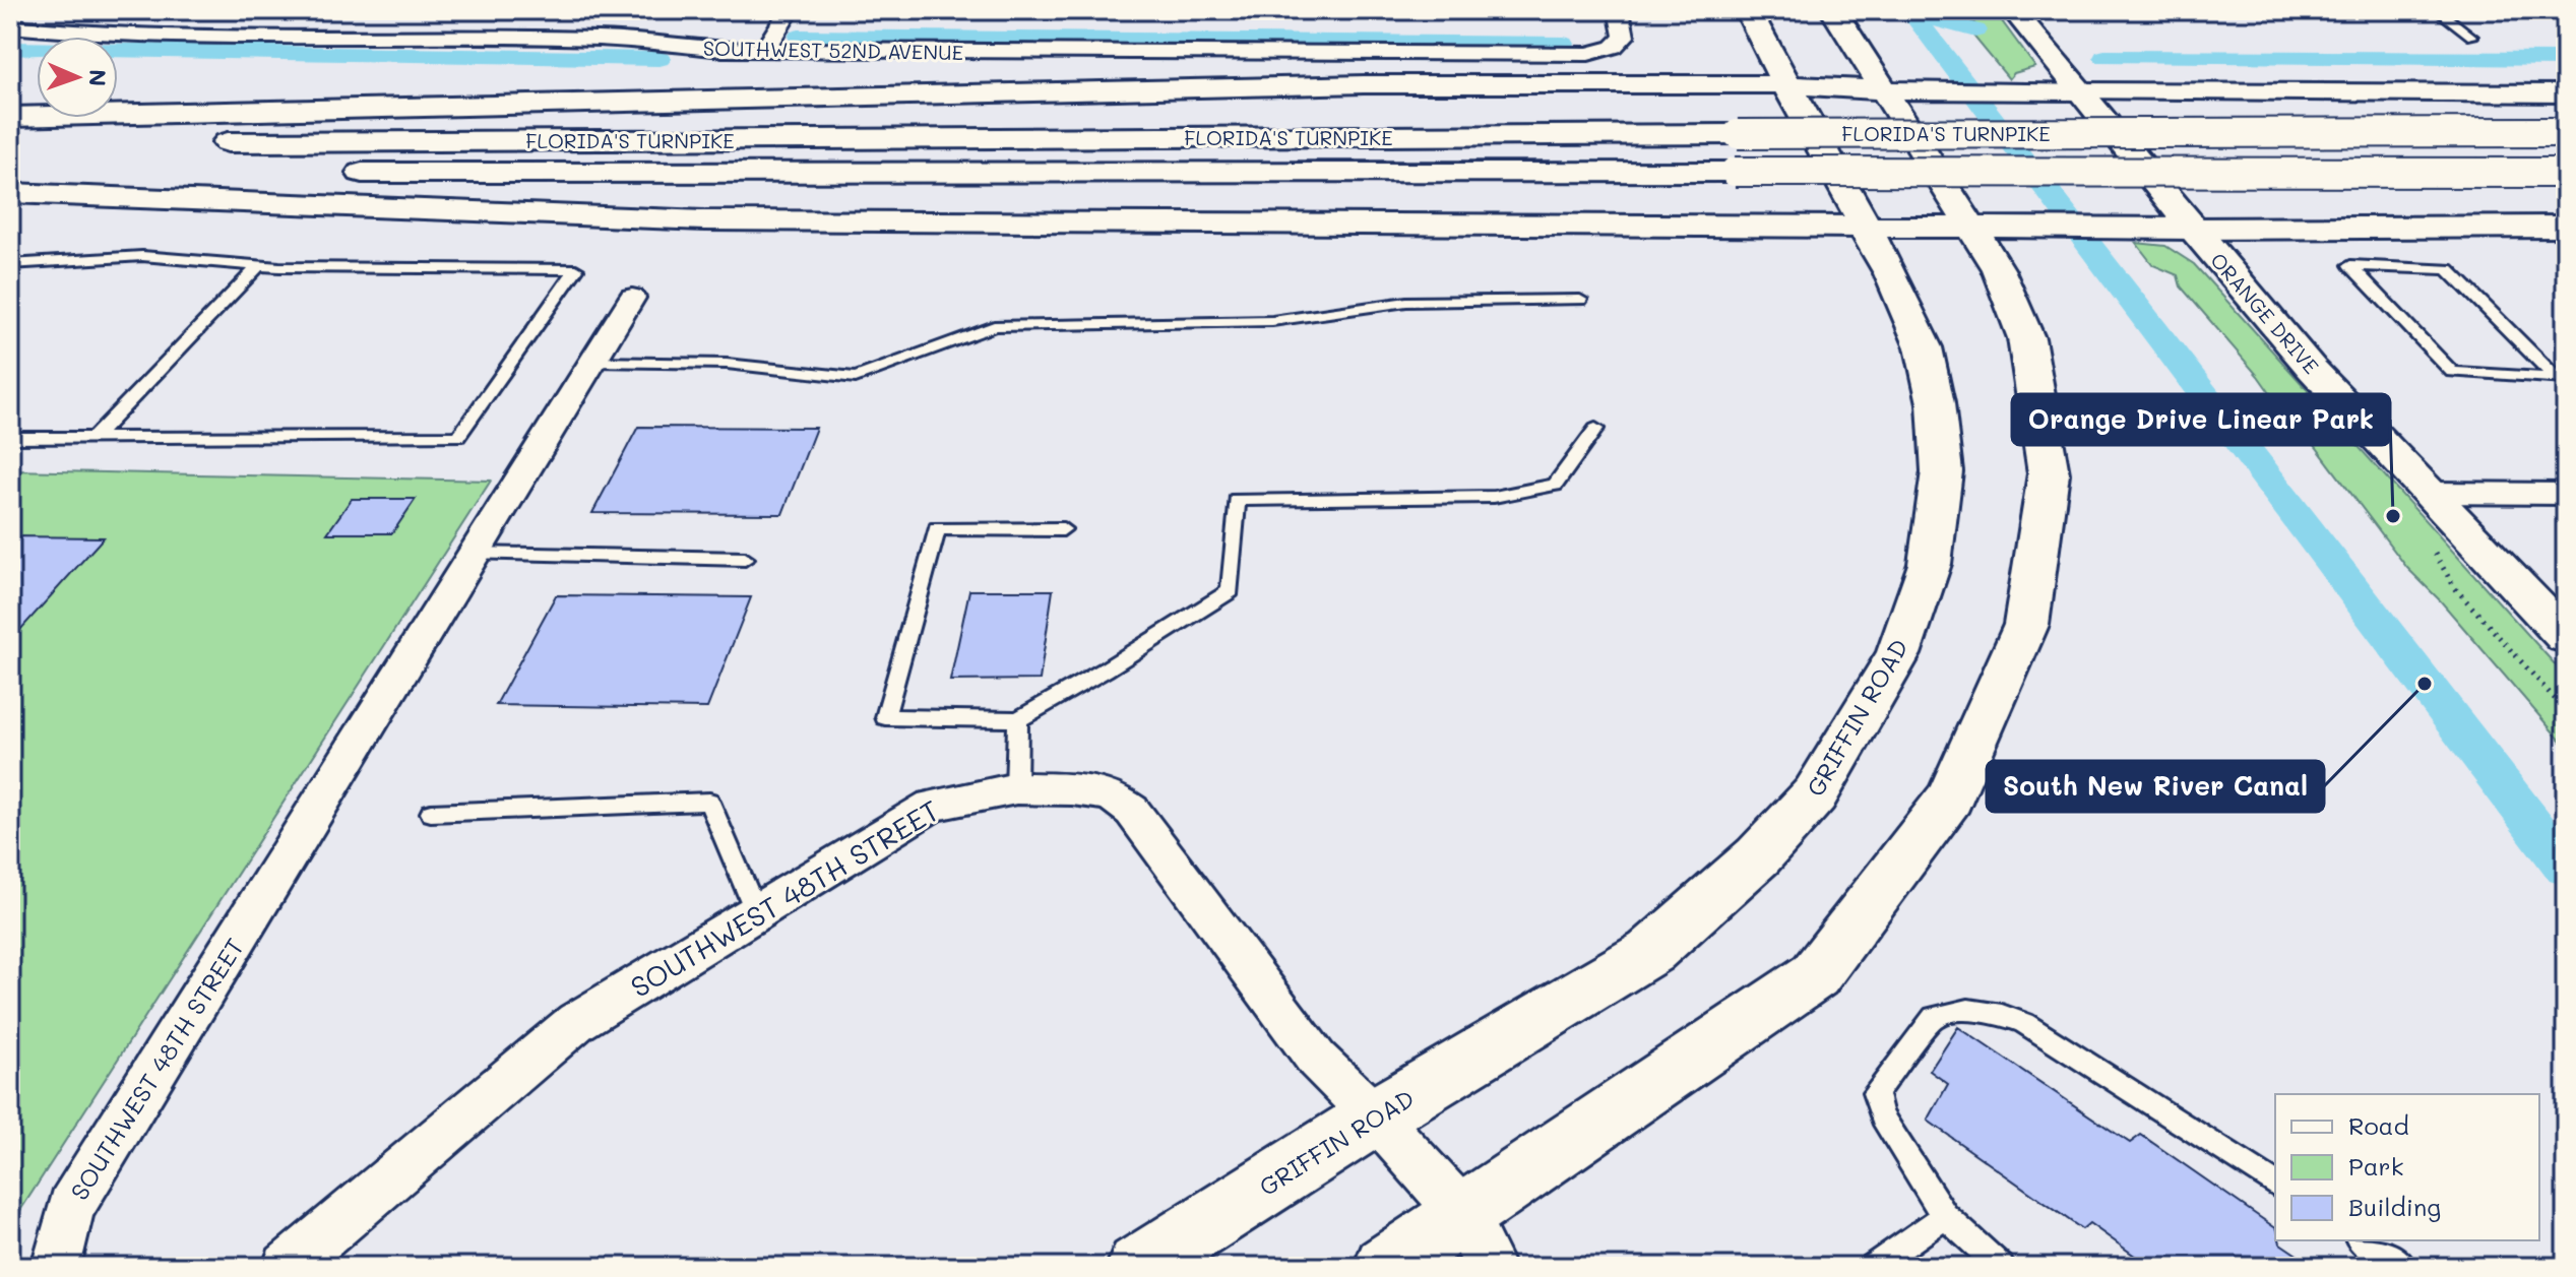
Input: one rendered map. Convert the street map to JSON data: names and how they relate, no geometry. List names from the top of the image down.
{
  "streets": {
    "main road": ["FLORIDA'S TURNPIKE", "GRIFFIN ROAD"],
    "street": ["SOUTHWEST 52ND AVENUE", "ORANGE DRIVE", "SOUTHWEST 48TH STREET"]
  },
  "crossings": [
    ["GRIFFIN ROAD", "SOUTHWEST 48TH STREET"]
  ],
  "places": ["Orange Drive Linear Park", "South New River Canal"],
  "legend": ["Road", "Park", "Building"],
  "north": "right"
}
